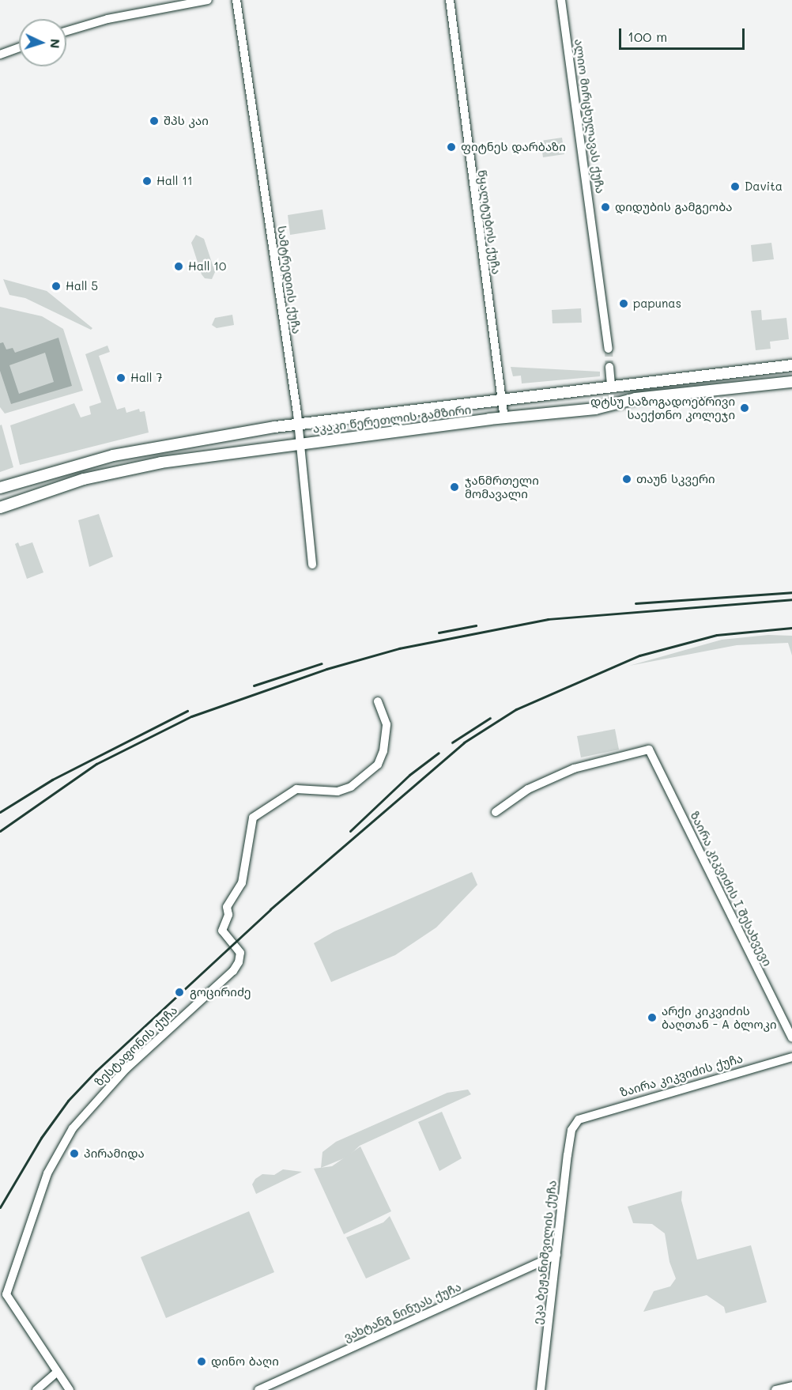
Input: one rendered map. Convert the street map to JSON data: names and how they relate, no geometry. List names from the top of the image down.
{
  "streets": {
    "main road": ["აკაკი წერეთლის გამზირი"],
    "street": [
      "ალიო მირცხულავას ქუჩა",
      "წყალტუბოს ქუჩა",
      "სამტრედიის ქუჩა",
      "ზაირა კიკვიძის I შესახვევი",
      "ზესტაფონის ქუჩა",
      "ზაირა კიკვიძის ქუჩა",
      "ეკა ბეჟანიშვილის ქუჩა",
      "ვახტანგ ნინუას ქუჩა"
    ]
  },
  "crossings": [
    ["წყალტუბოს ქუჩა", "აკაკი წერეთლის გამზირი"],
    ["სამტრედიის ქუჩა", "აკაკი წერეთლის გამზირი"],
    ["ზაირა კიკვიძის ქუჩა", "ეკა ბეჟანიშვილის ქუჩა"],
    ["ეკა ბეჟანიშვილის ქუჩა", "ვახტანგ ნინუას ქუჩა"]
  ],
  "places": [
    "შპს კაი",
    "ფიტნეს დარბაზი",
    "Hall 11",
    "Davita",
    "დიდუბის გამგეობა",
    "Hall 10",
    "Hall 5",
    "papunas",
    "Hall 7",
    "დტსუ საზოგადოებრივი საექთნო კოლეჯი",
    "თაუნ სკვერი",
    "ჯანმრთელი მომავალი",
    "გოცირიძე",
    "არქი კიკვიძის ბაღთან - A ბლოკი",
    "პირამიდა",
    "დინო ბაღი"
  ],
  "scale_bar": "100 m",
  "north": "right"
}
